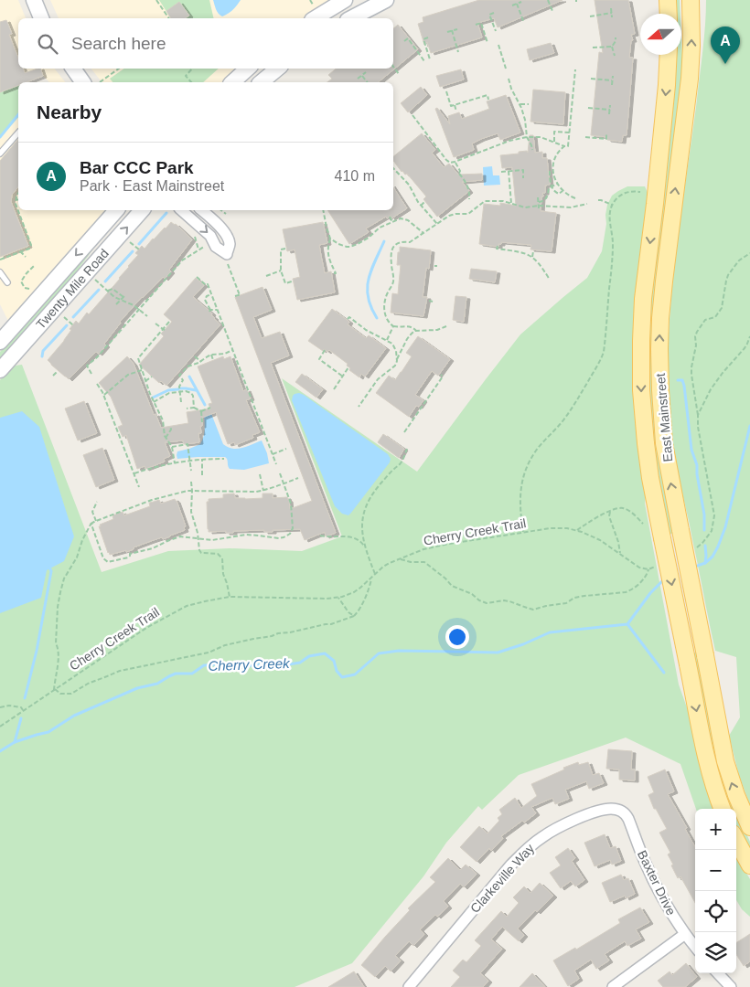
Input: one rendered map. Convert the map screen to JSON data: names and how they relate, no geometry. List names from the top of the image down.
{
  "streets": {
    "main road": ["Twenty Mile Road", "East Mainstreet"],
    "street": ["Clarkeville Way", "Baxter Drive"],
    "path": ["Cherry Creek Trail"]
  },
  "crossings": [
    ["Clarkeville Way", "Baxter Drive"]
  ],
  "water": ["Cherry Creek"],
  "north": "left",
  "page": {
    "search": "Search here",
    "pins": "A",
    "heading": "Nearby",
    "list": [
      {
        "mark": "A",
        "name": "Bar CCC Park",
        "note": "Park · East Mainstreet",
        "value": "410 m"
      }
    ],
    "map_buttons": ["+", "−"]
  }
}
